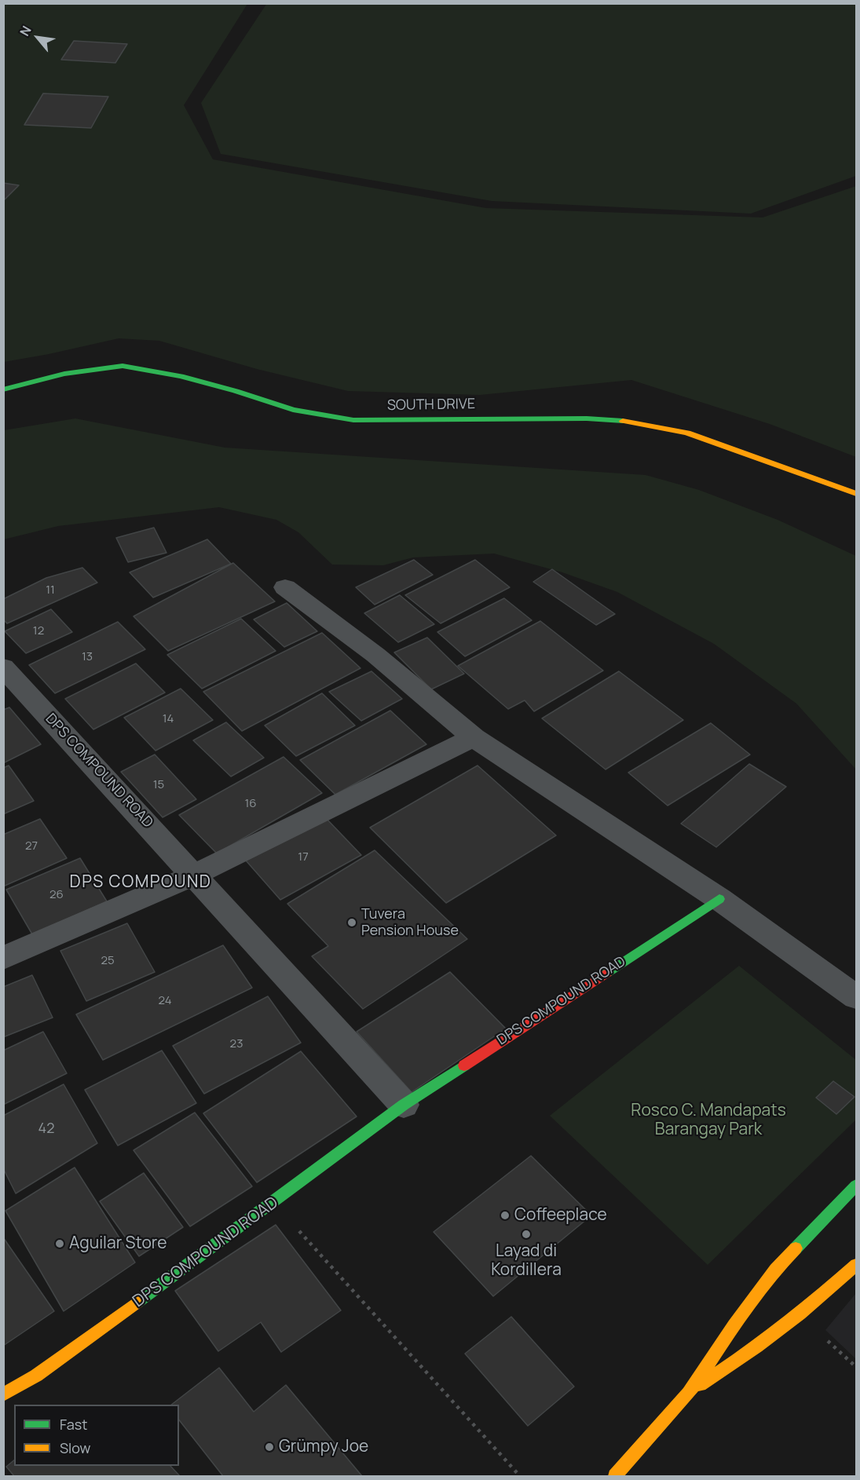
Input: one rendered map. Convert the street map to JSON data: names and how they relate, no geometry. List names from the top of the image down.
{
  "streets": {
    "main road": ["SOUTH DRIVE", "DPS COMPOUND ROAD"]
  },
  "districts": ["DPS COMPOUND"],
  "parks": ["Rosco C. Mandapats Barangay Park"],
  "places": [
    "Tuvera Pension House",
    "Coffeeplace",
    "Layad di Kordillera",
    "Aguilar Store",
    "Grümpy Joe"
  ],
  "house_numbers": [
    "11",
    "12",
    "13",
    "14",
    "15",
    "16",
    "27",
    "17",
    "26",
    "25",
    "24",
    "23",
    "42"
  ],
  "legend": ["Fast", "Slow"],
  "north": "top left"
}
